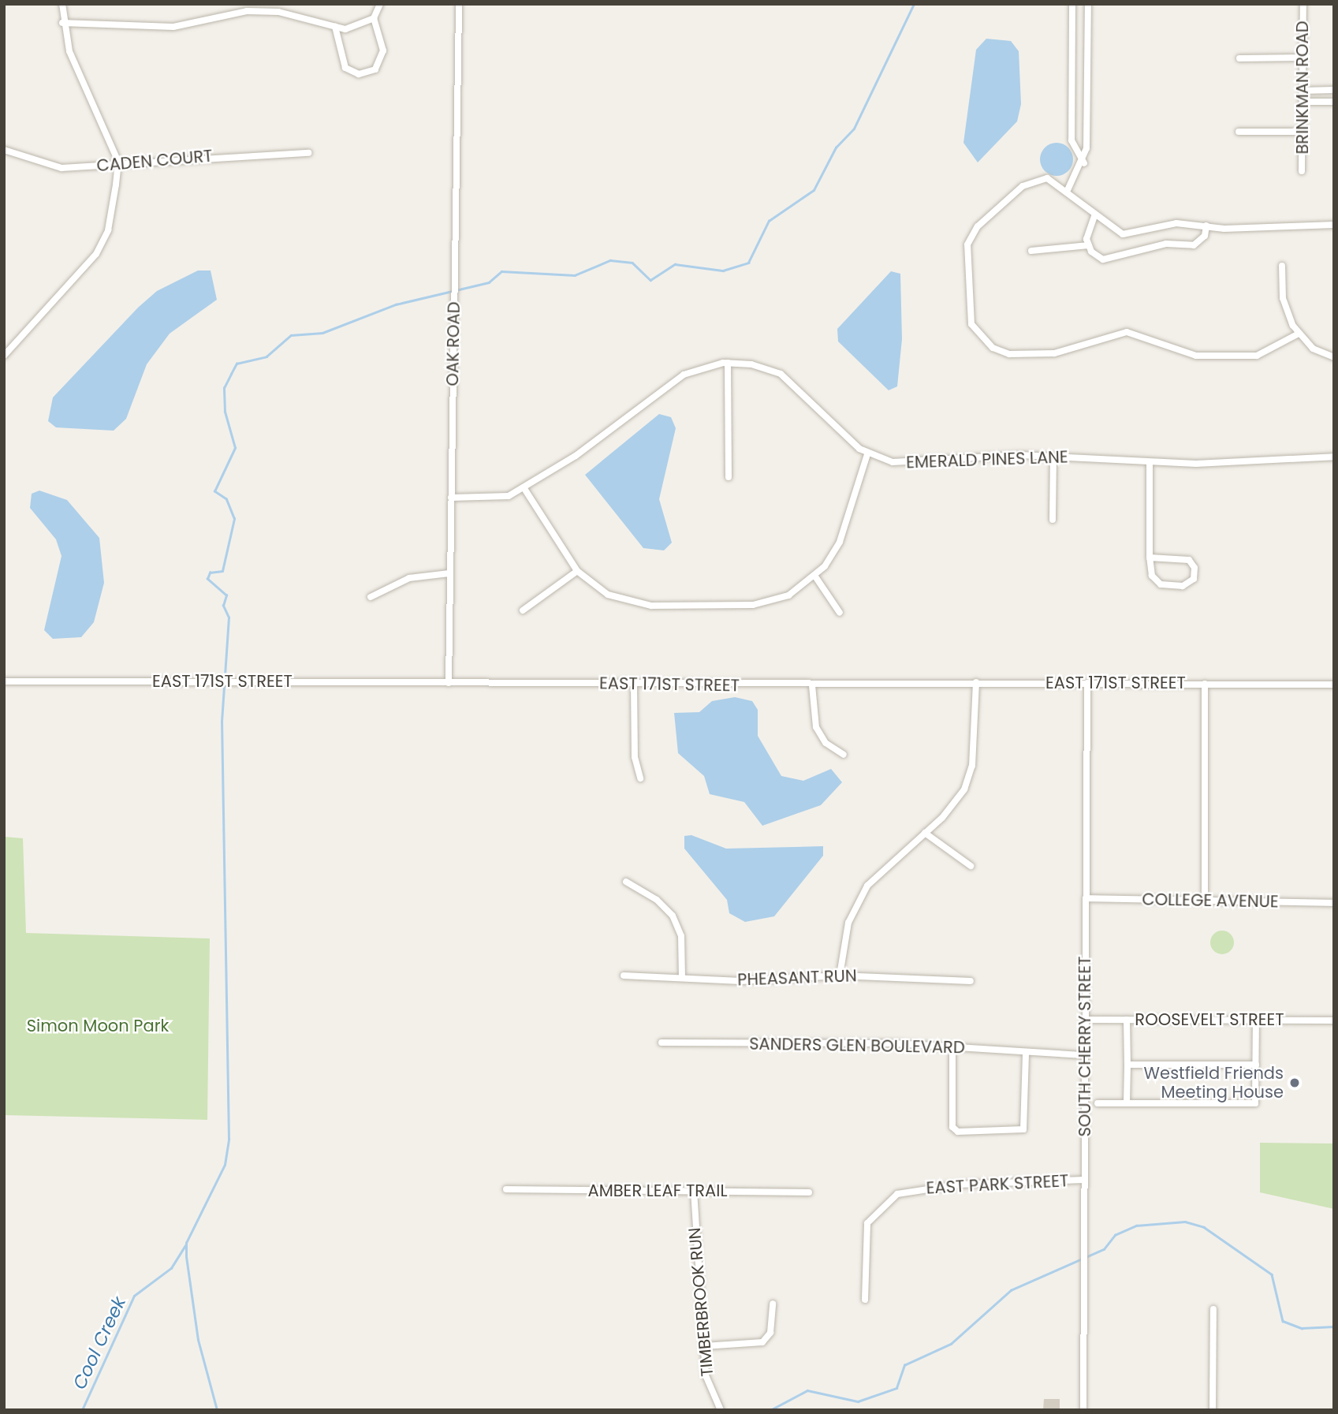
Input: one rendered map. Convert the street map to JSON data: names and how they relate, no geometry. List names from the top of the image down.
{
  "streets": {
    "street": [
      "BRINKMAN ROAD",
      "CADEN COURT",
      "OAK ROAD",
      "EMERALD PINES LANE",
      "EAST 171ST STREET",
      "COLLEGE AVENUE",
      "PHEASANT RUN",
      "ROOSEVELT STREET",
      "SANDERS GLEN BOULEVARD",
      "SOUTH CHERRY STREET",
      "EAST PARK STREET",
      "AMBER LEAF TRAIL",
      "TIMBERBROOK RUN"
    ]
  },
  "crossings": [
    ["OAK ROAD", "EAST 171ST STREET"],
    ["EAST 171ST STREET", "SOUTH CHERRY STREET"],
    ["COLLEGE AVENUE", "SOUTH CHERRY STREET"],
    ["ROOSEVELT STREET", "SOUTH CHERRY STREET"],
    ["SANDERS GLEN BOULEVARD", "SOUTH CHERRY STREET"],
    ["SOUTH CHERRY STREET", "EAST PARK STREET"],
    ["AMBER LEAF TRAIL", "TIMBERBROOK RUN"]
  ],
  "water": ["Cool Creek"],
  "parks": ["Simon Moon Park"],
  "places": ["Westfield Friends Meeting House"]
}
